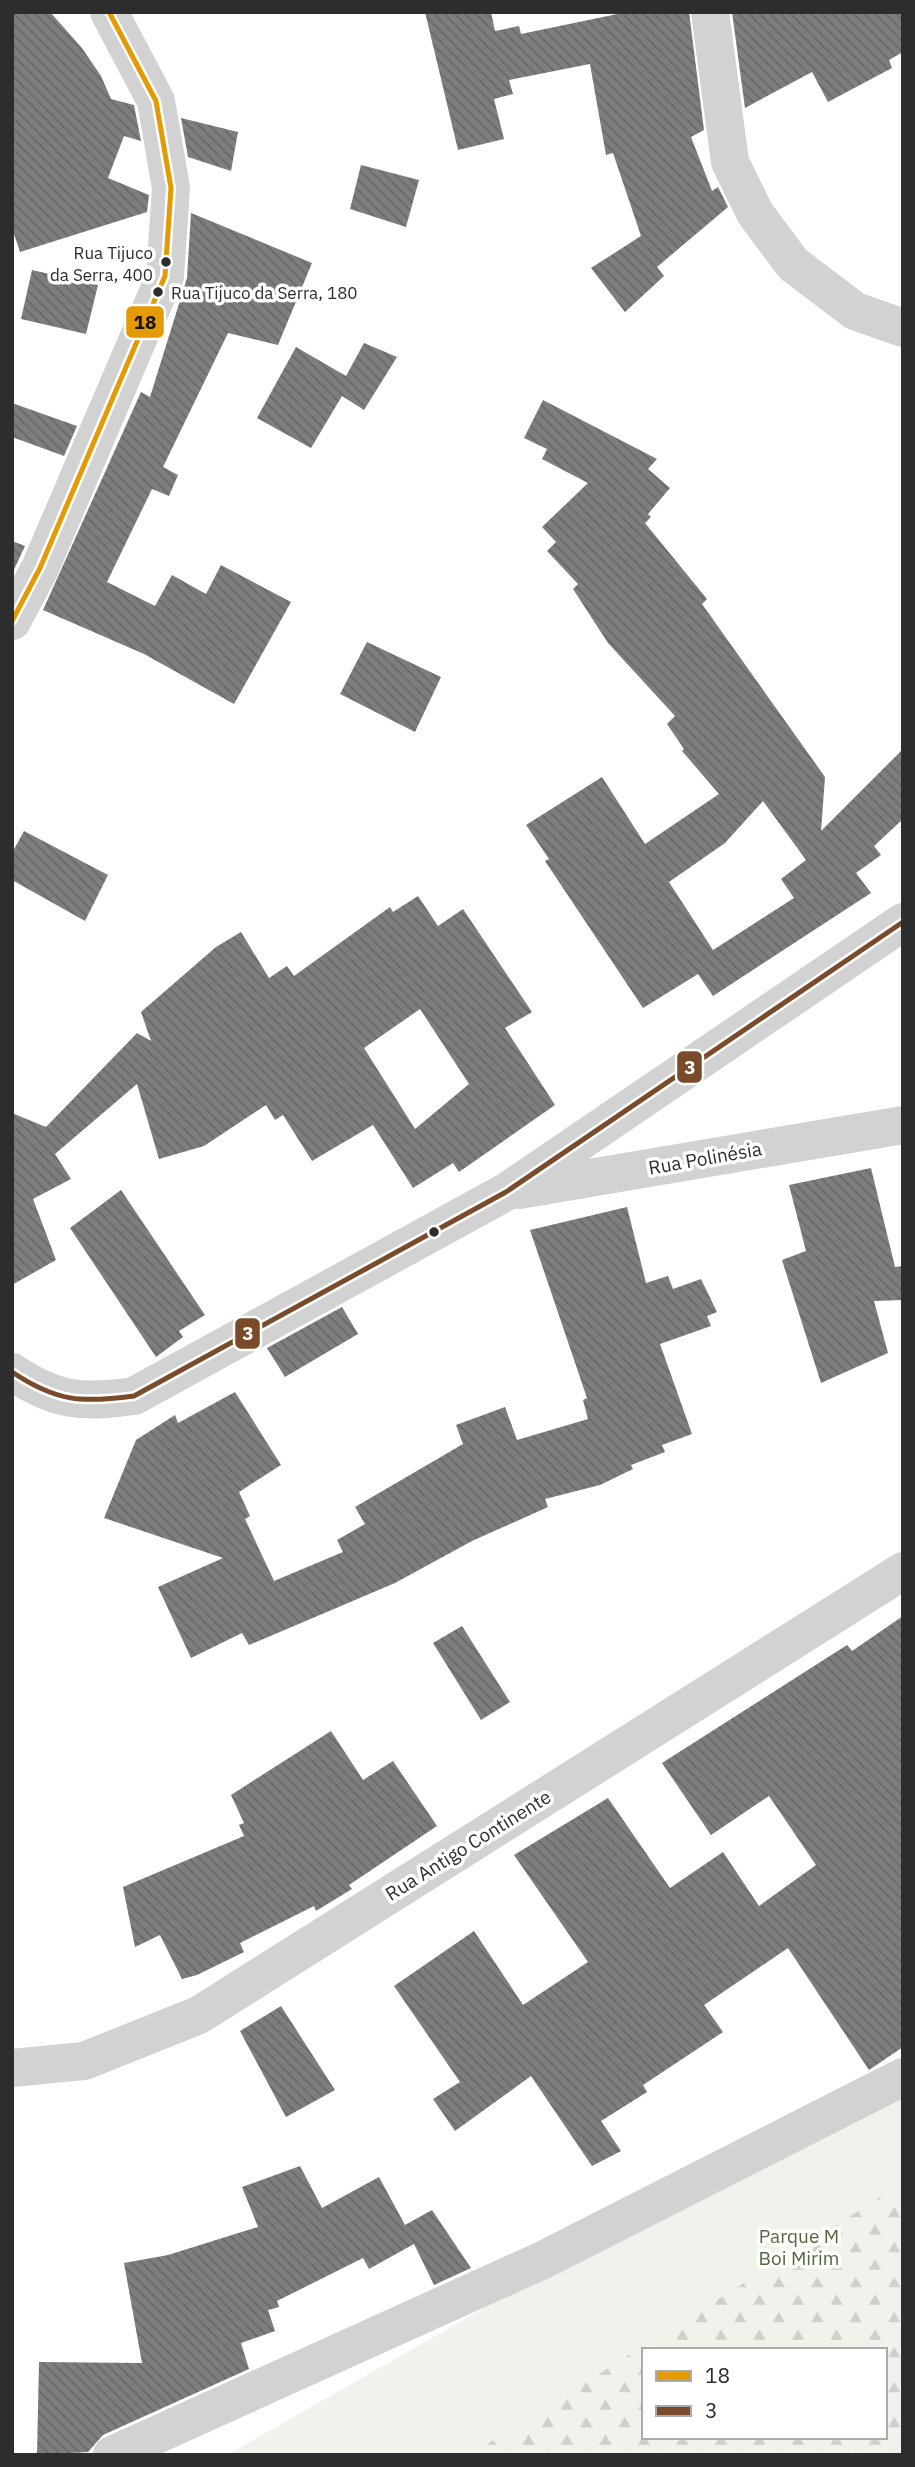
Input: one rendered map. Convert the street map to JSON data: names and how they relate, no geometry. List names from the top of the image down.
{
  "streets": {
    "street": ["Rua Polinésia", "Rua Antigo Continente"]
  },
  "parks": ["Parque M Boi Mirim"],
  "places": ["Rua Tijuco da Serra, 400", "Rua Tijuco da Serra, 180"],
  "lines": ["transit line 18", "transit line 3"],
  "legend": ["18", "3"]
}
